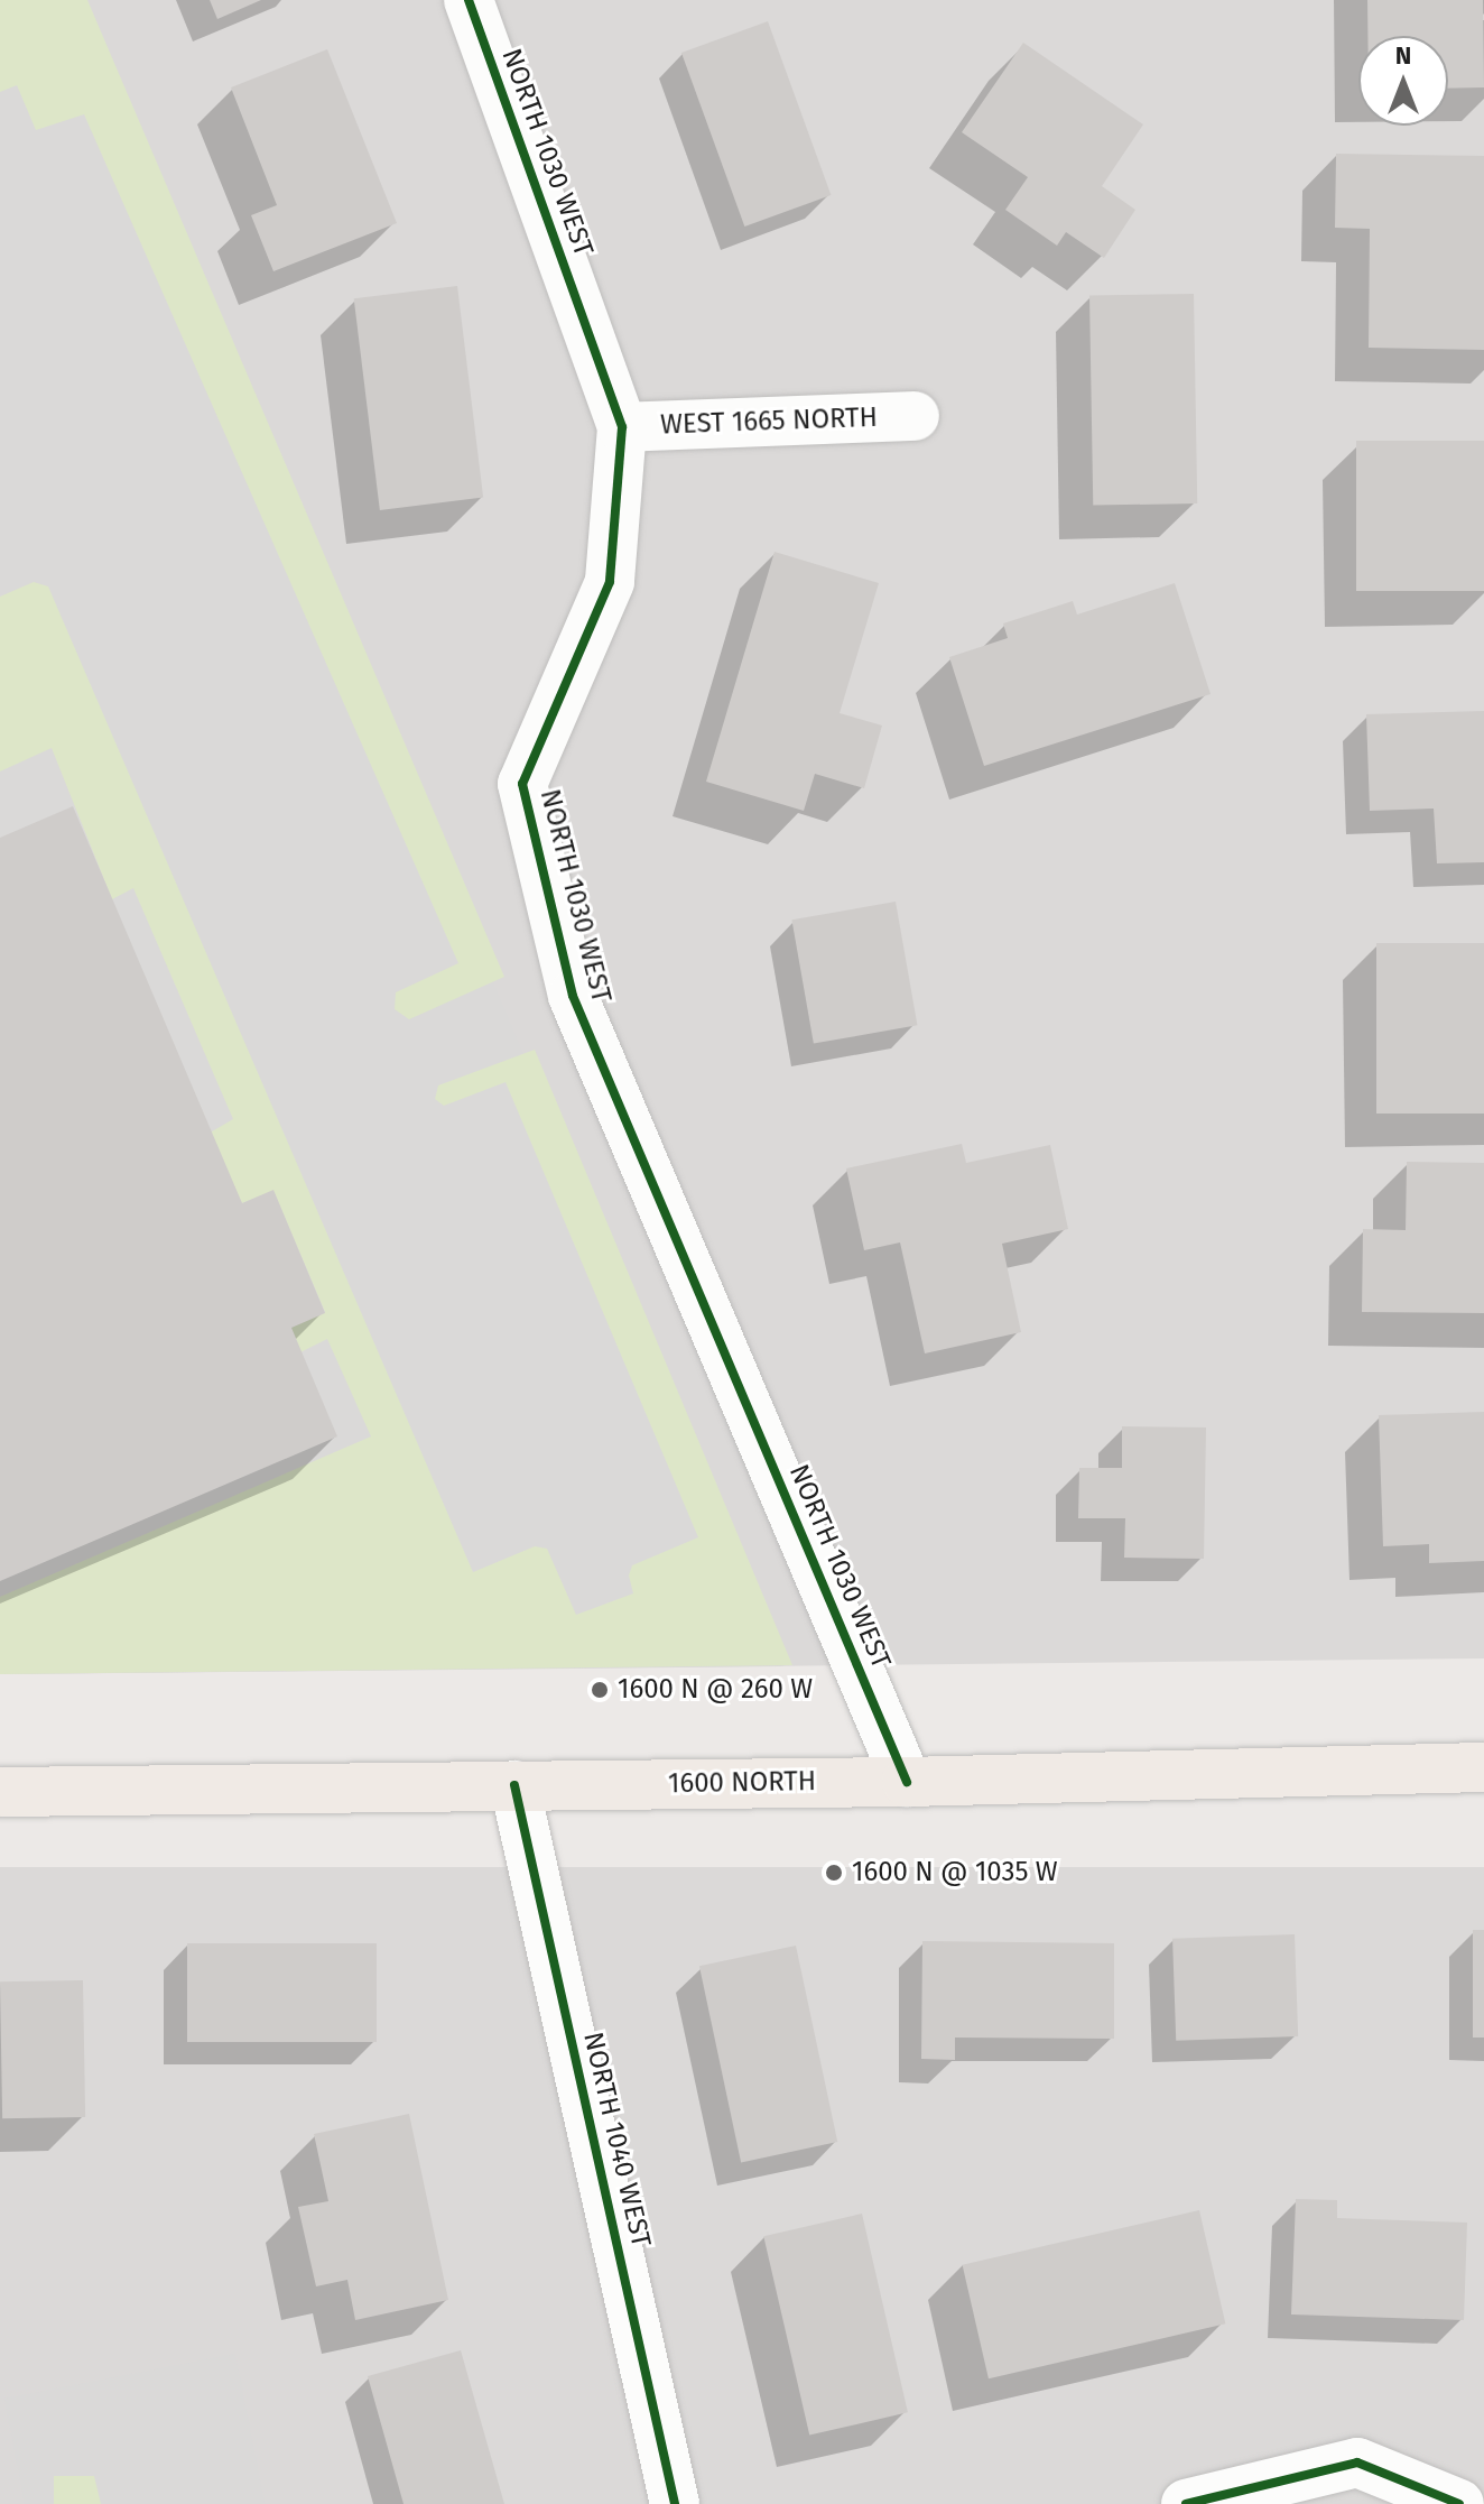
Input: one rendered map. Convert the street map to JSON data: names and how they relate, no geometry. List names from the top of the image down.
{
  "streets": {
    "main road": ["1600 NORTH"],
    "street": ["NORTH 1030 WEST", "WEST 1665 NORTH", "NORTH 1040 WEST"]
  },
  "crossings": [
    ["NORTH 1030 WEST", "WEST 1665 NORTH"],
    ["NORTH 1030 WEST", "1600 NORTH"],
    ["1600 NORTH", "NORTH 1040 WEST"]
  ],
  "places": ["1600 N @ 260 W", "1600 N @ 1035 W"],
  "north": "top"
}
